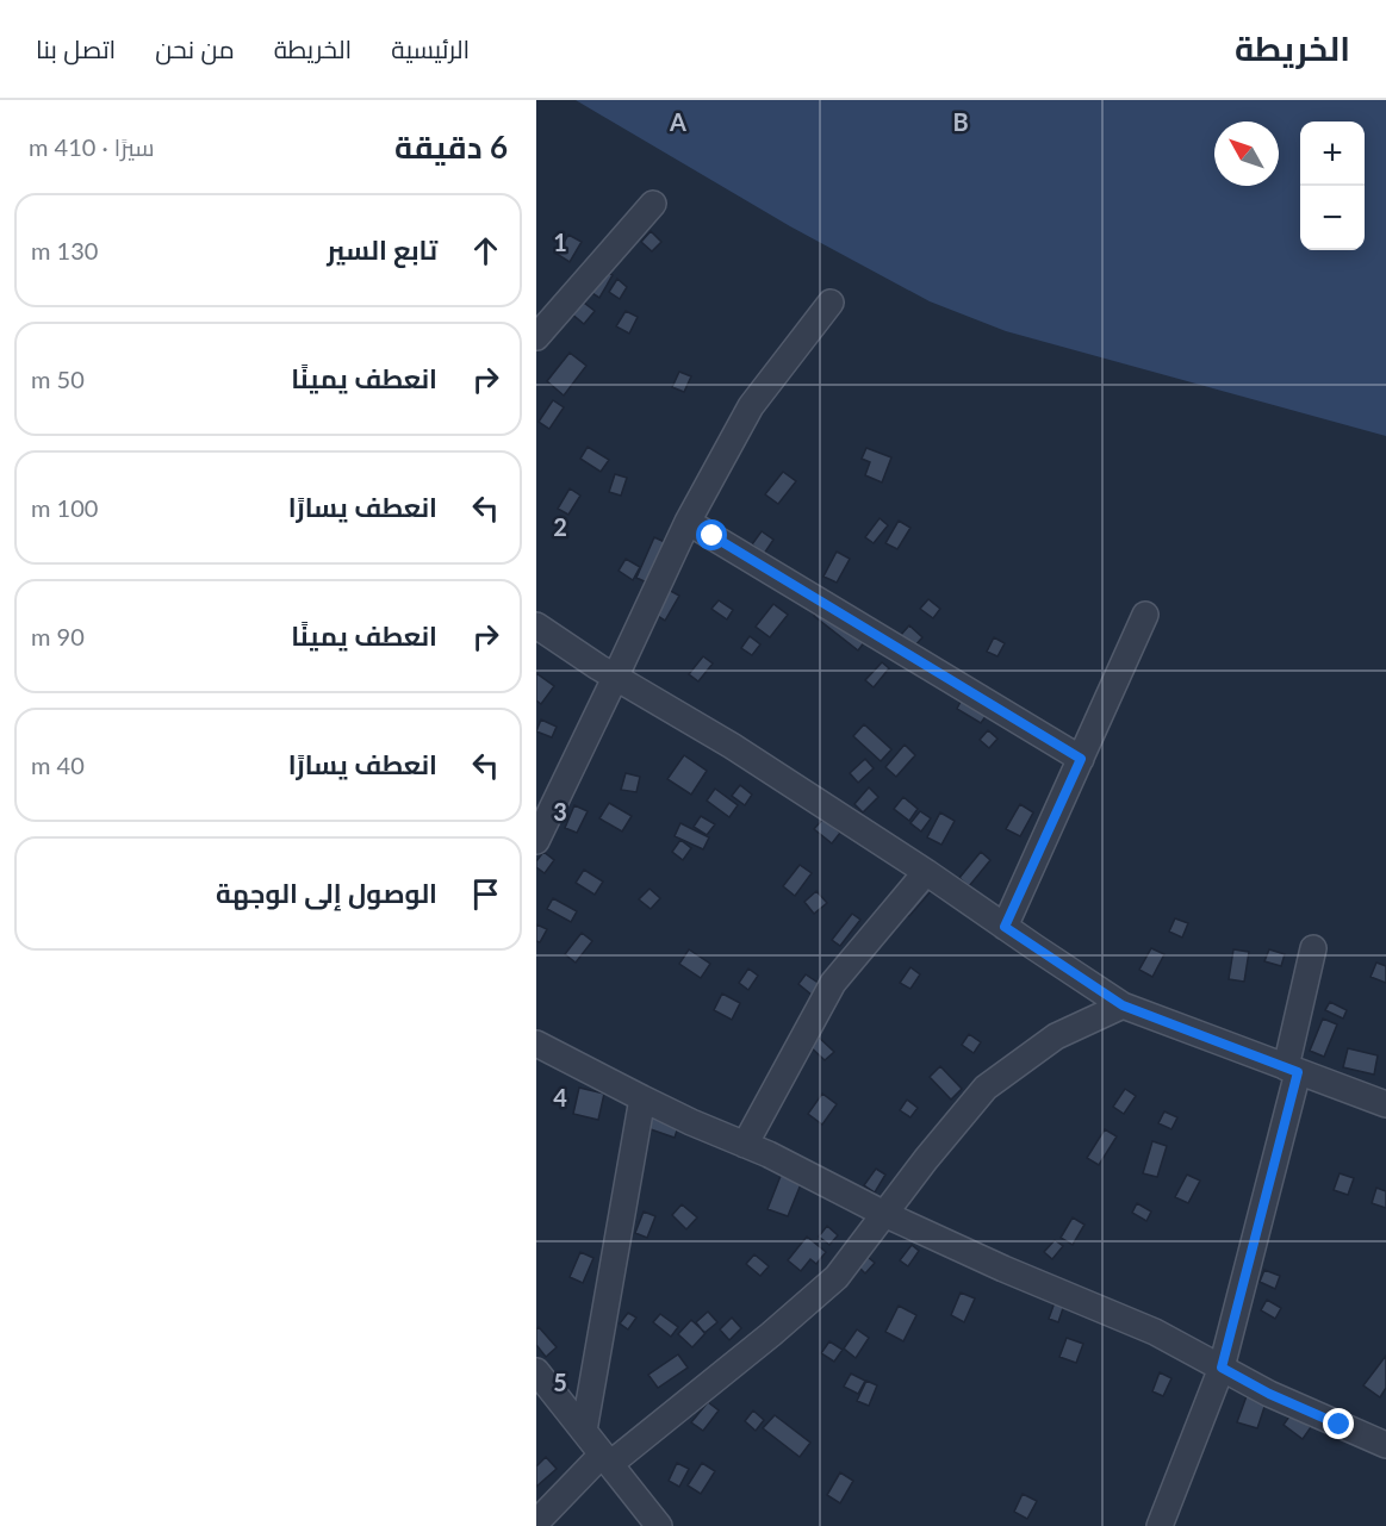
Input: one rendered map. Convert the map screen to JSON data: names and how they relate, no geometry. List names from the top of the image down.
{
  "north": "top left",
  "page": {
    "header": "الخريطة",
    "nav": [
      "الرئيسية",
      "الخريطة",
      "من نحن",
      "اتصل بنا"
    ],
    "heading": ["6 دقيقة", "سيرًا · 410 m"],
    "map_buttons": ["+", "−"],
    "list": [
      ["تابع السير", "130 m"],
      ["انعطف يمينًا", "50 m"],
      ["انعطف يسارًا", "100 m"],
      ["انعطف يمينًا", "90 m"],
      ["انعطف يسارًا", "40 m"],
      "الوصول إلى الوجهة"
    ]
  },
  "grid": {
    "columns": ["A", "B"],
    "rows": [
      "1",
      "2",
      "3",
      "4",
      "5"
    ]
  }
}
